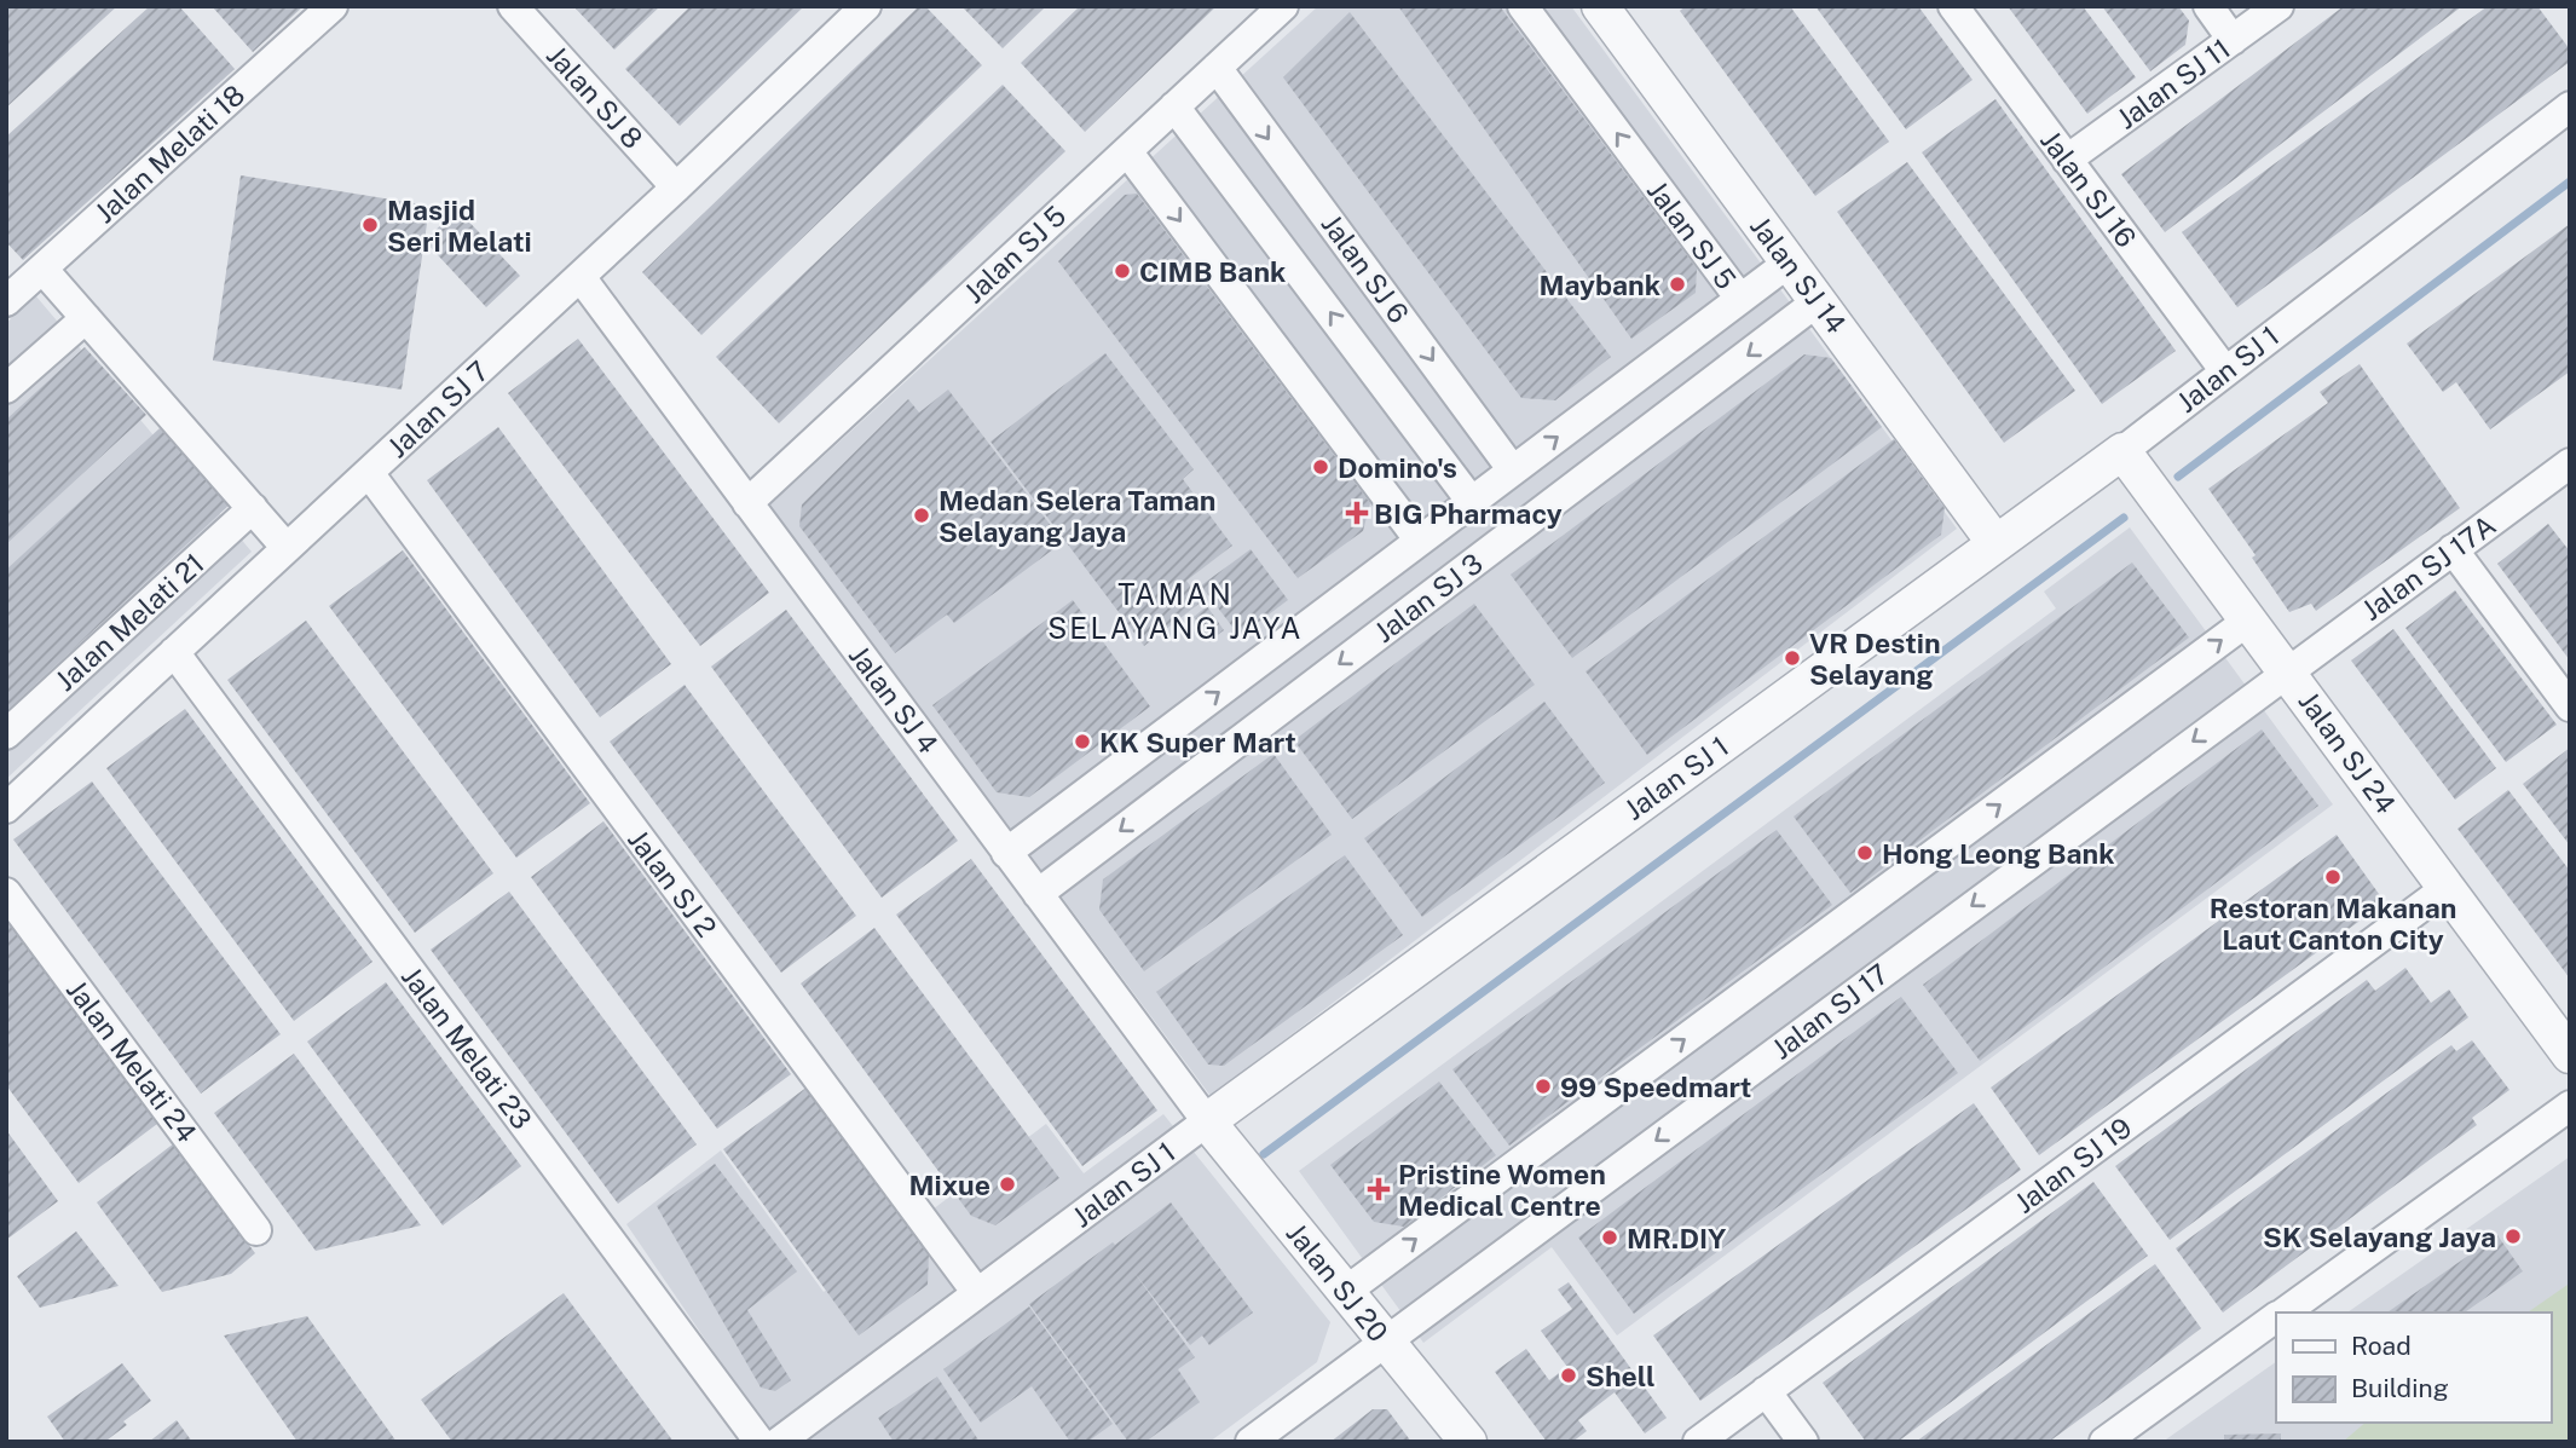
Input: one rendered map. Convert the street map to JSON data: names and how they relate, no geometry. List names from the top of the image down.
{
  "streets": {
    "street": [
      "Jalan SJ 11",
      "Jalan SJ 8",
      "Jalan Melati 18",
      "Jalan SJ 16",
      "Jalan SJ 5",
      "Jalan SJ 6",
      "Jalan SJ 14",
      "Jalan SJ 1",
      "Jalan SJ 7",
      "Jalan SJ 17A",
      "Jalan SJ 3",
      "Jalan Melati 21",
      "Jalan SJ 4",
      "Jalan SJ 24",
      "Jalan SJ 2",
      "Jalan SJ 17",
      "Jalan Melati 23",
      "Jalan Melati 24",
      "Jalan SJ 19",
      "Jalan SJ 20"
    ]
  },
  "crossings": [
    ["Jalan SJ 11", "Jalan SJ 16"],
    ["Jalan SJ 8", "Jalan SJ 7"],
    ["Jalan SJ 16", "Jalan SJ 1"],
    ["Jalan SJ 5", "Jalan SJ 6"],
    ["Jalan SJ 5", "Jalan SJ 3"],
    ["Jalan SJ 5", "Jalan SJ 4"],
    ["Jalan SJ 6", "Jalan SJ 3"],
    ["Jalan SJ 14", "Jalan SJ 1"],
    ["Jalan SJ 14", "Jalan SJ 3"],
    ["Jalan SJ 1", "Jalan SJ 4"],
    ["Jalan SJ 1", "Jalan SJ 24"],
    ["Jalan SJ 1", "Jalan SJ 2"],
    ["Jalan SJ 1", "Jalan SJ 20"],
    ["Jalan SJ 7", "Jalan SJ 4"],
    ["Jalan SJ 7", "Jalan SJ 2"],
    ["Jalan SJ 7", "Jalan Melati 23"],
    ["Jalan SJ 17A", "Jalan SJ 24"],
    ["Jalan SJ 17A", "Jalan SJ 17"],
    ["Jalan SJ 3", "Jalan SJ 4"],
    ["Jalan SJ 4", "Jalan SJ 20"],
    ["Jalan SJ 24", "Jalan SJ 17"],
    ["Jalan SJ 24", "Jalan SJ 19"],
    ["Jalan SJ 17", "Jalan SJ 20"]
  ],
  "districts": ["TAMAN SELAYANG JAYA"],
  "places": {
    "other": [
      "Masjid Seri Melati",
      "CIMB Bank",
      "Maybank",
      "Domino's",
      "Medan Selera Taman Selayang Jaya",
      "VR Destin Selayang",
      "KK Super Mart",
      "Hong Leong Bank",
      "Restoran Makanan Laut Canton City",
      "99 Speedmart",
      "Mixue",
      "SK Selayang Jaya",
      "MR.DIY",
      "Shell"
    ],
    "health": ["BIG Pharmacy", "Pristine Women Medical Centre"]
  },
  "legend": ["Road", "Building"]
}
